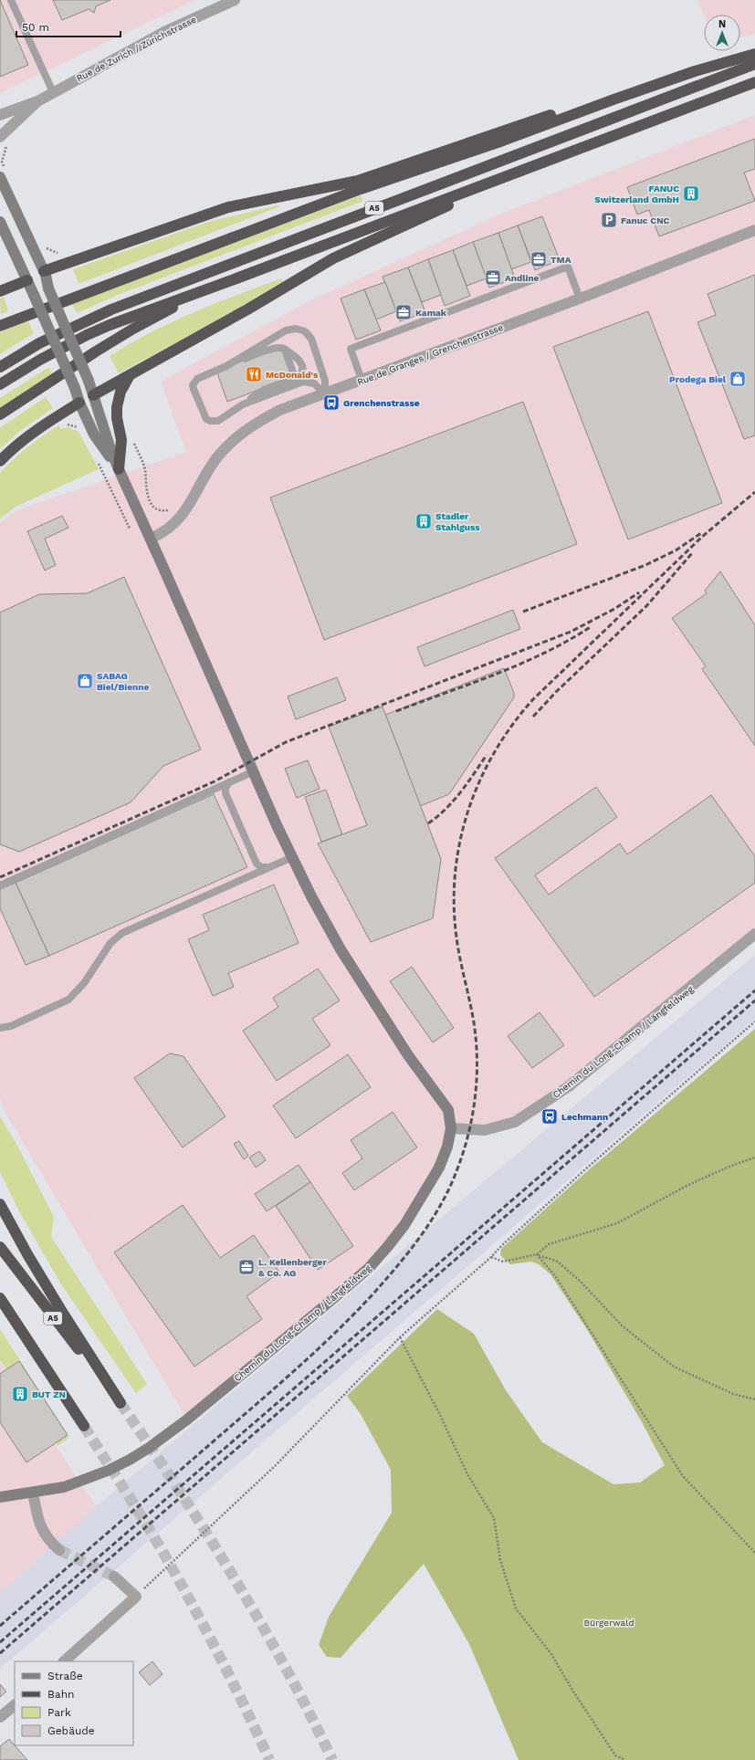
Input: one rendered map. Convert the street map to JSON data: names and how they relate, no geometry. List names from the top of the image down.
{
  "streets": {
    "highway": ["A5"],
    "main road": ["Chemin du Long-Champ / Längfeldweg"],
    "street": ["Rue de Zurich / Zürichstrasse", "Rue de Granges / Grenchenstrasse"]
  },
  "parks": ["Bürgerwald"],
  "places": {
    "building": ["FANUC Switzerland GmbH", "Stadler Stahlguss", "BUT ZN"],
    "parking": ["Fanuc CNC"],
    "office": [
      "TMA",
      "Andline",
      "Kamak",
      "L. Kellenberger & Co. AG"
    ],
    "restaurant": ["McDonald's"],
    "shop": ["Prodega Biel", "SABAG Biel/Bienne"],
    "bus stop": ["Grenchenstrasse", "Lechmann"]
  },
  "legend": [
    "Straße",
    "Bahn",
    "Park",
    "Gebäude"
  ],
  "scale_bar": "50 m",
  "north": "top"
}
